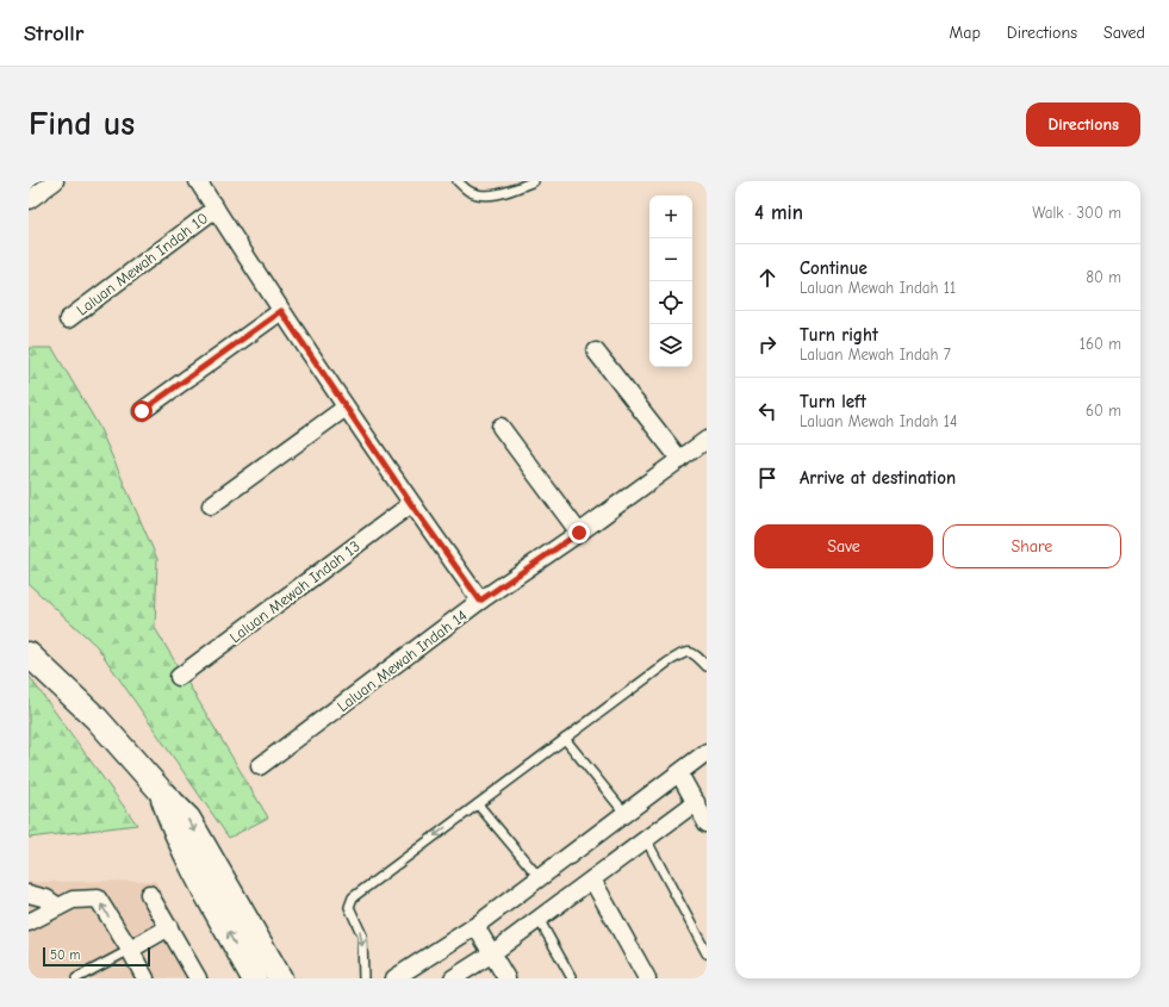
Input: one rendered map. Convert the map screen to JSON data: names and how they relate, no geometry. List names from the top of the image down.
{
  "streets": {
    "street": ["Laluan Mewah Indah 10", "Laluan Mewah Indah 13", "Laluan Mewah Indah 14"]
  },
  "scale_bar": "50 m",
  "page": {
    "header": "Strollr",
    "nav": ["Map", "Directions", "Saved"],
    "buttons": [
      "Directions",
      ["Save", "Share"]
    ],
    "title": "Find us",
    "heading": ["4 min", "Walk · 300 m"],
    "map_buttons": ["+", "−"],
    "list": [
      ["Continue", "Laluan Mewah Indah 11", "80 m"],
      ["Turn right", "Laluan Mewah Indah 7", "160 m"],
      ["Turn left", "Laluan Mewah Indah 14", "60 m"],
      "Arrive at destination"
    ],
    "scale": "50 m"
  }
}
